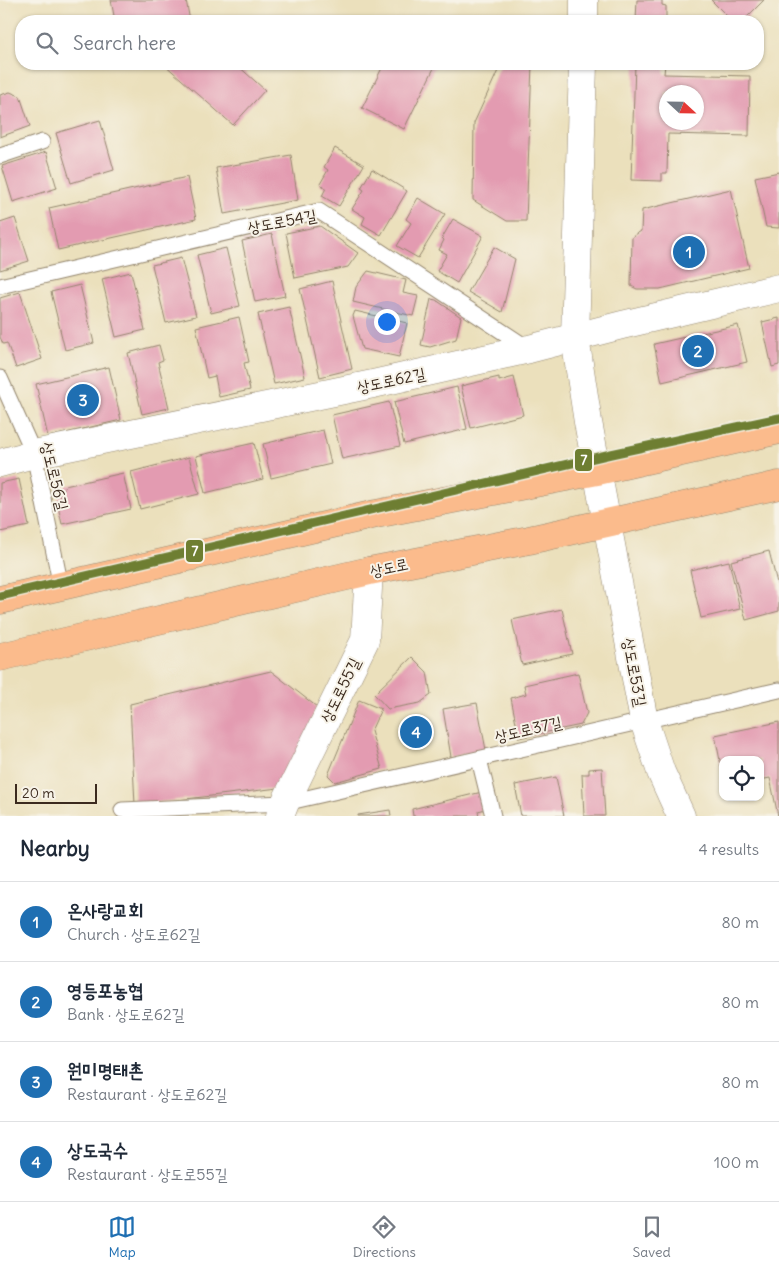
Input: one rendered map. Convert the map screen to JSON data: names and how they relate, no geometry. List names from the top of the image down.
{
  "streets": {
    "main road": ["상도로"],
    "street": ["상도로62길", "상도로53길", "상도로55길"],
    "lane": ["상도로54길", "상도로56길", "상도로37길"]
  },
  "crossings": [
    ["상도로54길", "상도로62길"],
    ["상도로62길", "상도로56길"],
    ["상도로", "상도로53길"],
    ["상도로", "상도로55길"],
    ["상도로53길", "상도로37길"],
    ["상도로55길", "상도로37길"]
  ],
  "lines": ["transit line 7"],
  "scale_bar": "20 m",
  "north": "right",
  "page": {
    "search": "Search here",
    "pins": [
      "1",
      "2",
      "3",
      "4"
    ],
    "scale": "20 m",
    "heading": ["Nearby", "4 results"],
    "list": [
      {
        "mark": "1",
        "name": "온사랑교회",
        "note": "Church · 상도로62길",
        "value": "80 m"
      },
      {
        "mark": "2",
        "name": "영등포농협",
        "note": "Bank · 상도로62길",
        "value": "80 m"
      },
      {
        "mark": "3",
        "name": "원미명태촌",
        "note": "Restaurant · 상도로62길",
        "value": "80 m"
      },
      {
        "mark": "4",
        "name": "상도국수",
        "note": "Restaurant · 상도로55길",
        "value": "100 m"
      }
    ],
    "nav": ["Map", "Directions", "Saved"]
  }
}
